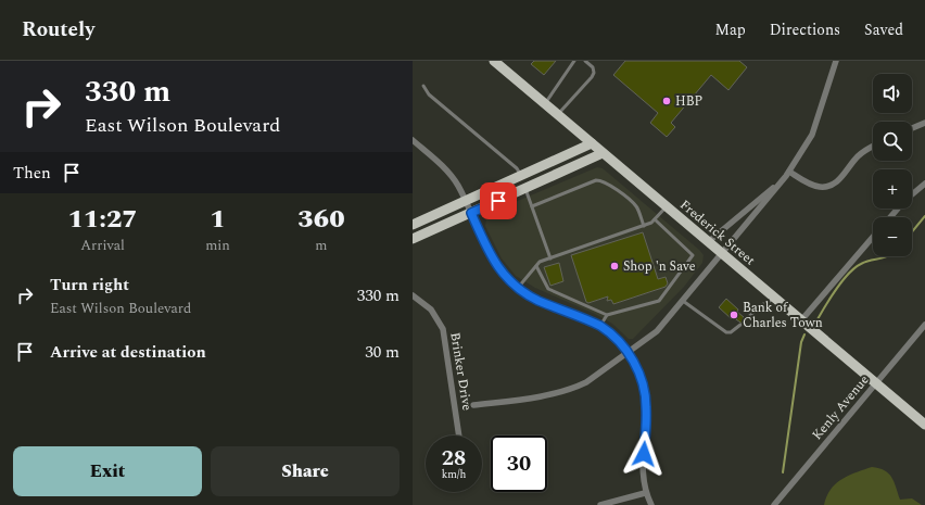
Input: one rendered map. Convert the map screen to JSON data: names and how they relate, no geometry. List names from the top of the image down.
{
  "streets": {
    "main road": ["Frederick Street"],
    "street": ["Brinker Drive", "Kenly Avenue"]
  },
  "crossings": [
    ["Frederick Street", "Kenly Avenue"]
  ],
  "places": ["HBP", "Shop 'n Save", "Bank of Charles Town"],
  "page": {
    "header": "Routely",
    "nav": ["Map", "Directions", "Saved"],
    "turn": ["330 m", "East Wilson Boulevard"],
    "map_buttons": ["+", "−"],
    "then": "Then",
    "eta": [
      "11:27",
      "Arrival",
      "1",
      "min",
      "360",
      "m"
    ],
    "list": [
      {
        "name": "Turn right",
        "note": "East Wilson Boulevard",
        "value": "330 m"
      },
      {
        "name": "Arrive at destination",
        "value": "30 m"
      }
    ],
    "speed": "28 km/h",
    "limit": "30",
    "buttons": ["Exit", "Share"]
  }
}
